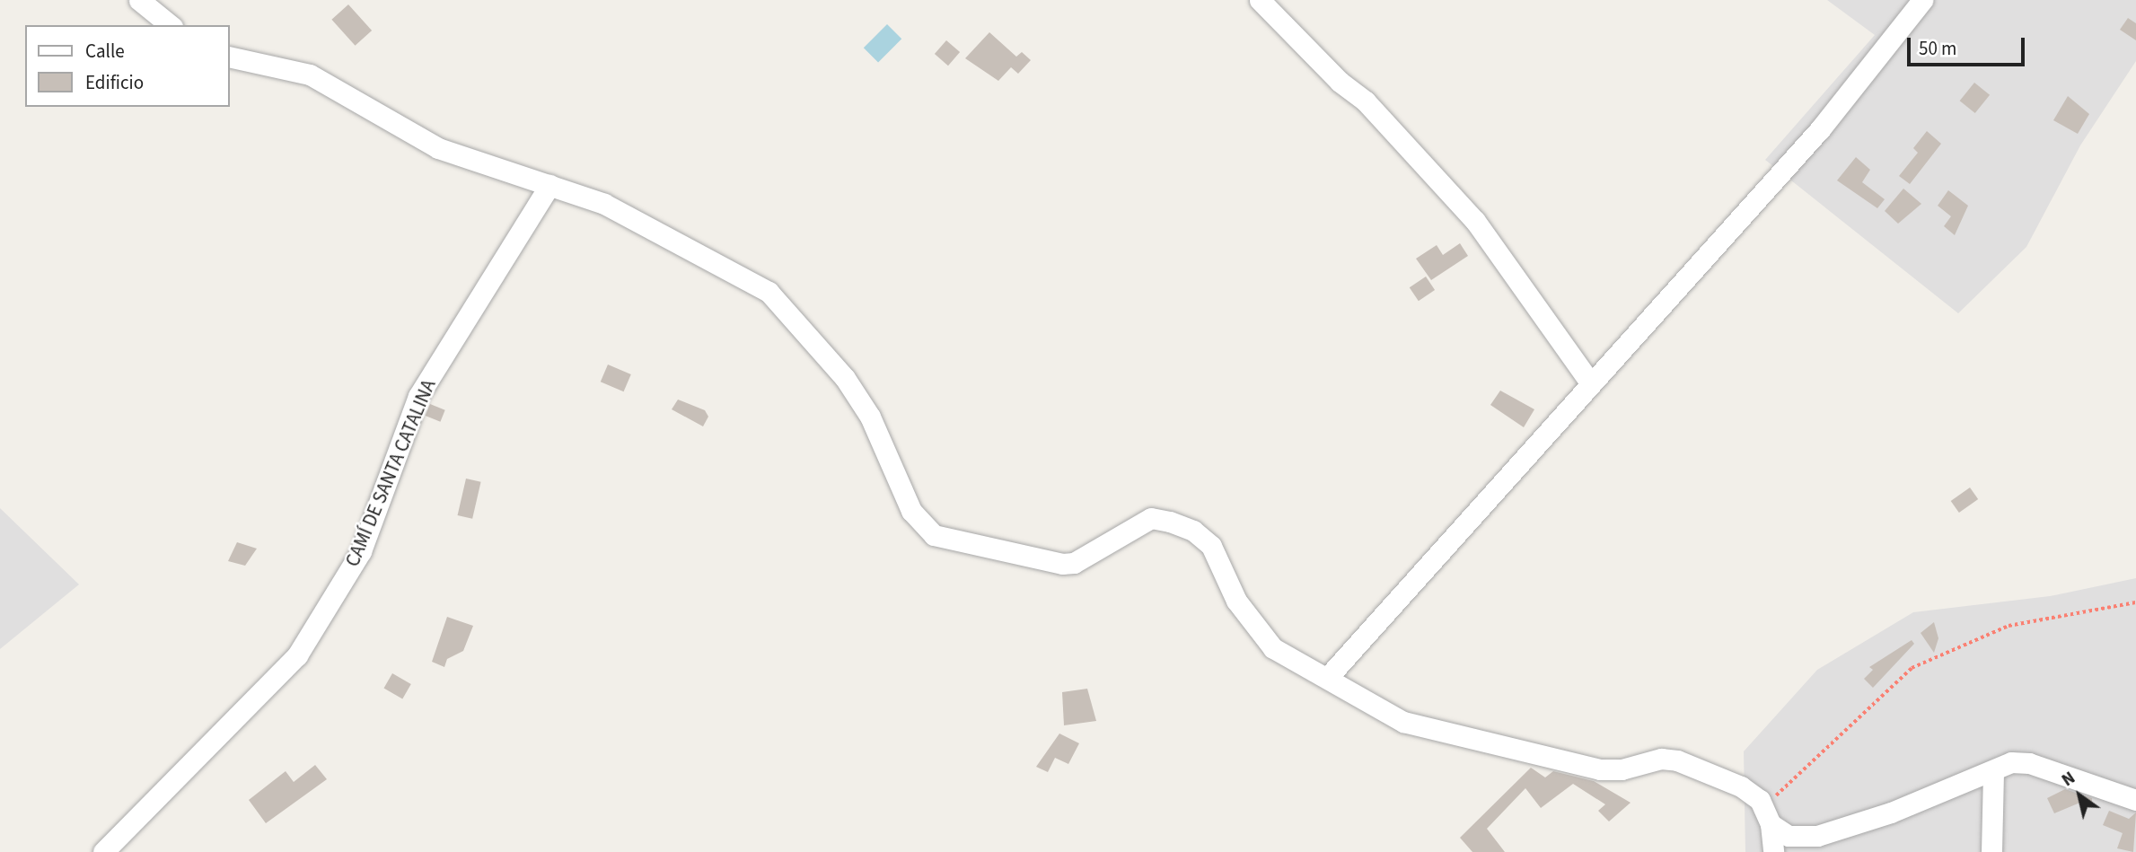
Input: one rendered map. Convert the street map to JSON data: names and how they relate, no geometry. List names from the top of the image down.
{
  "streets": {
    "street": ["CAMÍ DE SANTA CATALINA"]
  },
  "legend": ["Calle", "Edificio"],
  "scale_bar": "50 m",
  "north": "top left"
}
